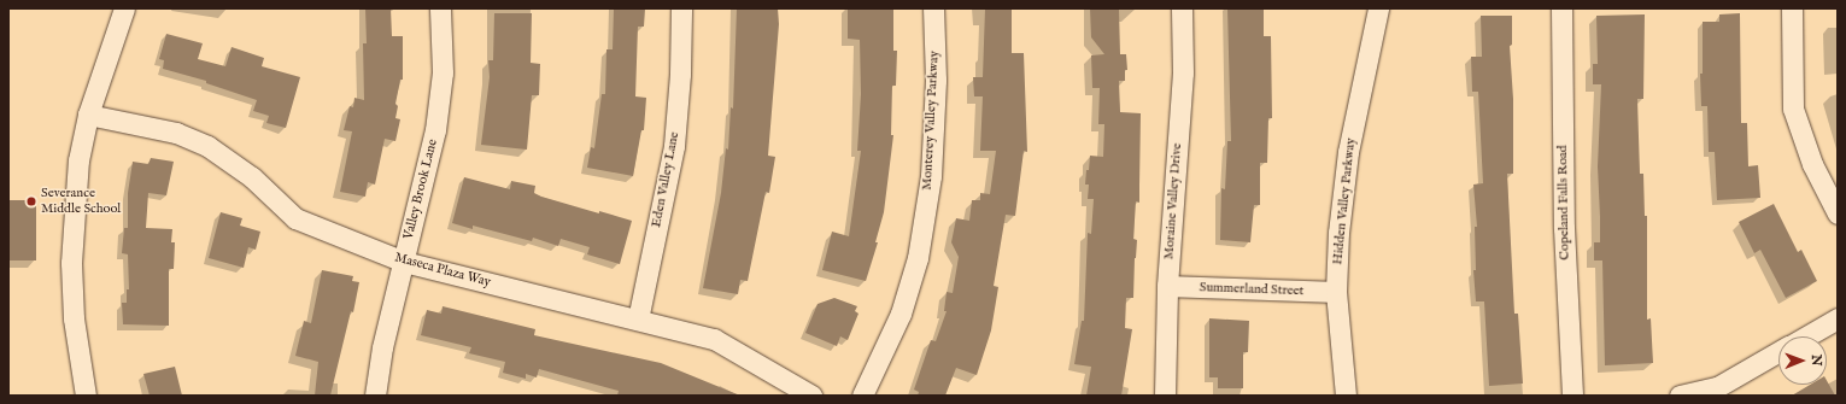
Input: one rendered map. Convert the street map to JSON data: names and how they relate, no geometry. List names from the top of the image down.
{
  "streets": {
    "street": [
      "Monterey Valley Parkway",
      "Eden Valley Lane",
      "Valley Brook Lane",
      "Moraine Valley Drive",
      "Hidden Valley Parkway",
      "Copeland Falls Road",
      "Maseca Plaza Way",
      "Summerland Street"
    ]
  },
  "crossings": [
    ["Eden Valley Lane", "Maseca Plaza Way"],
    ["Valley Brook Lane", "Maseca Plaza Way"],
    ["Moraine Valley Drive", "Summerland Street"],
    ["Hidden Valley Parkway", "Summerland Street"]
  ],
  "places": ["Severance Middle School"],
  "north": "right"
}
